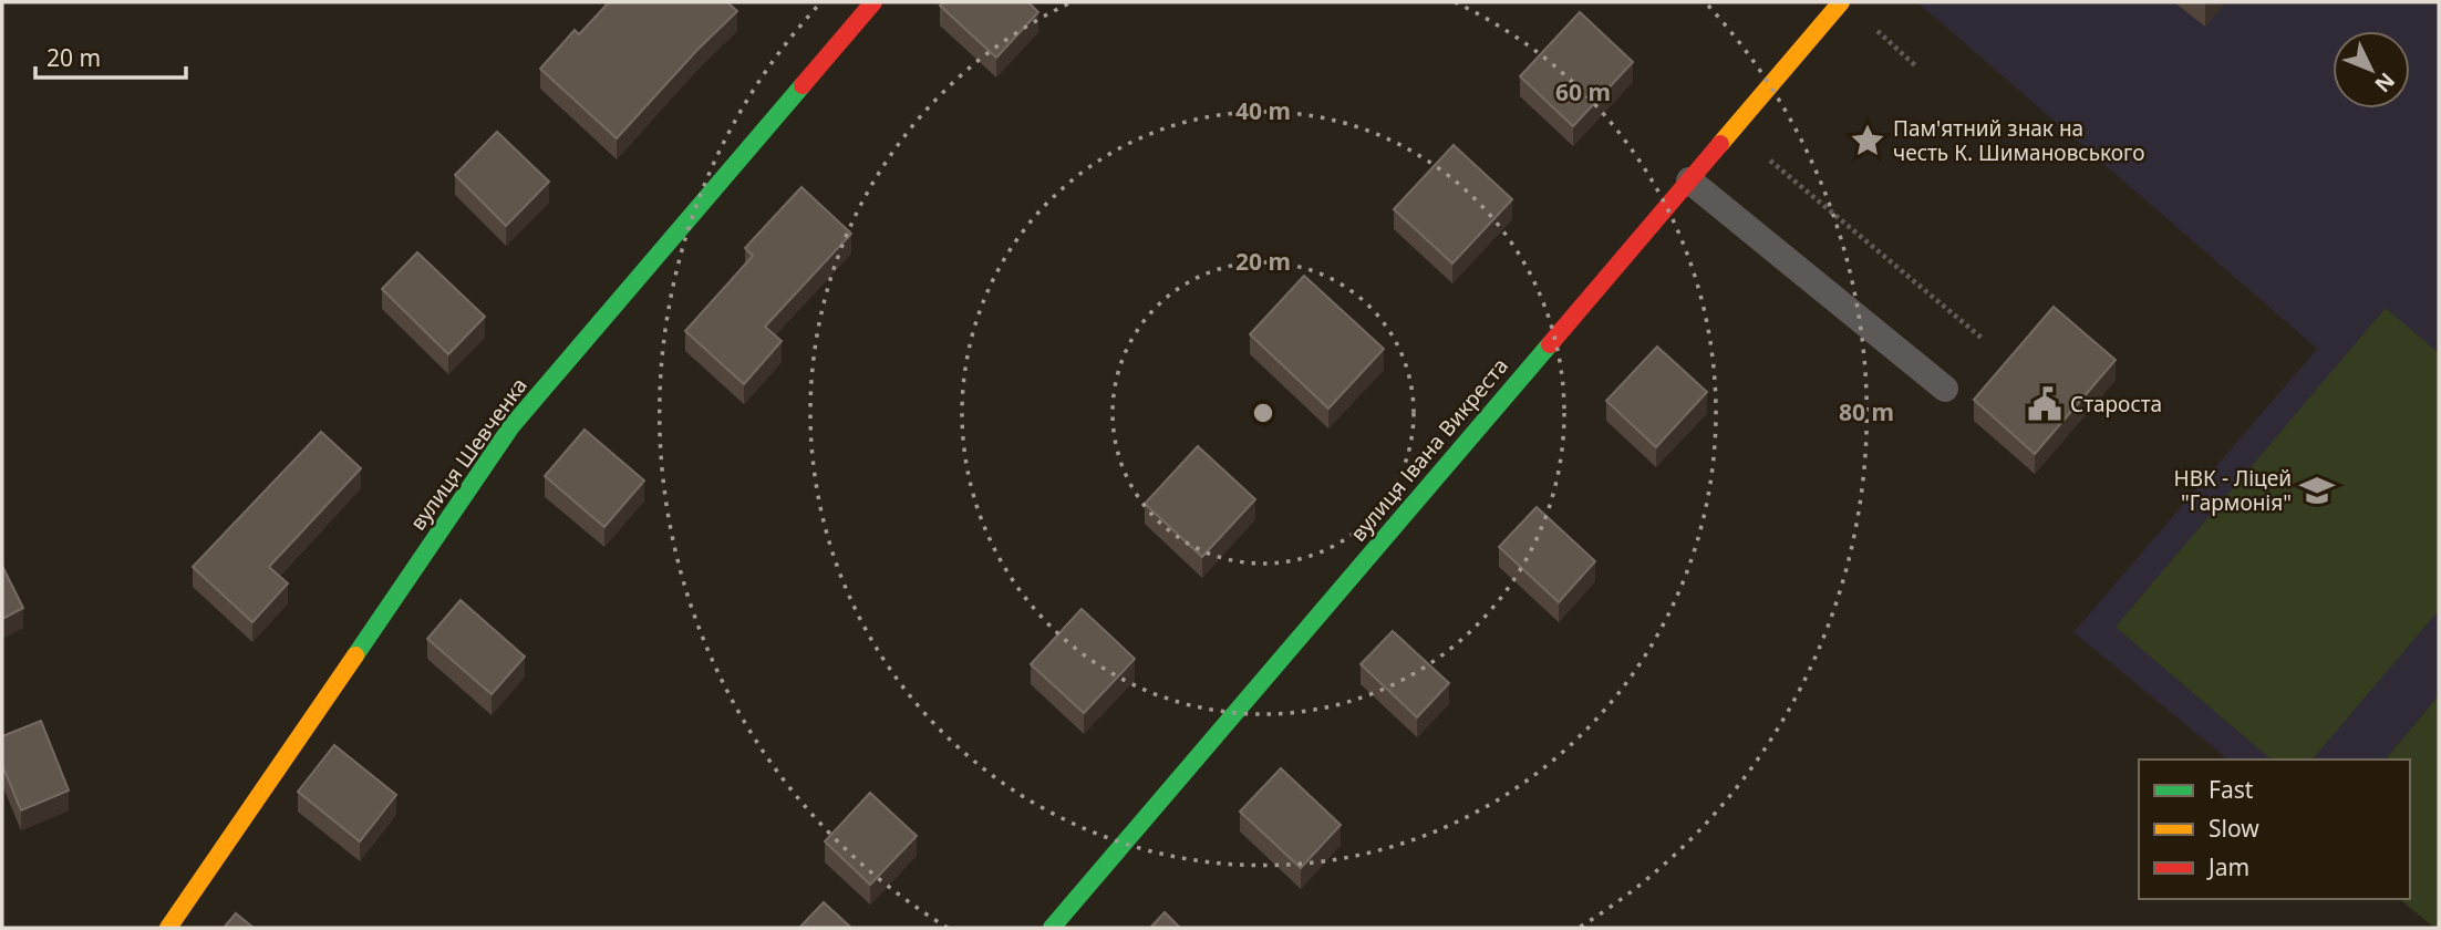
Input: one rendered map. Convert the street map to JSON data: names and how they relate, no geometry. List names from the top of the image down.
{
  "streets": {
    "street": ["вулиця Івана Викреста", "вулиця Шевченка"]
  },
  "places": {
    "place": ["Пам'ятний знак на честь К. Шимановського"],
    "public building": ["Староста"],
    "school or university": ["НВК - Ліцей \"Гармонія\""]
  },
  "legend": ["Fast", "Slow", "Jam"],
  "scale_bar": "20 m",
  "north": "bottom right",
  "rings": [
    "60 m",
    "40 m",
    "20 m",
    "80 m"
  ]
}
